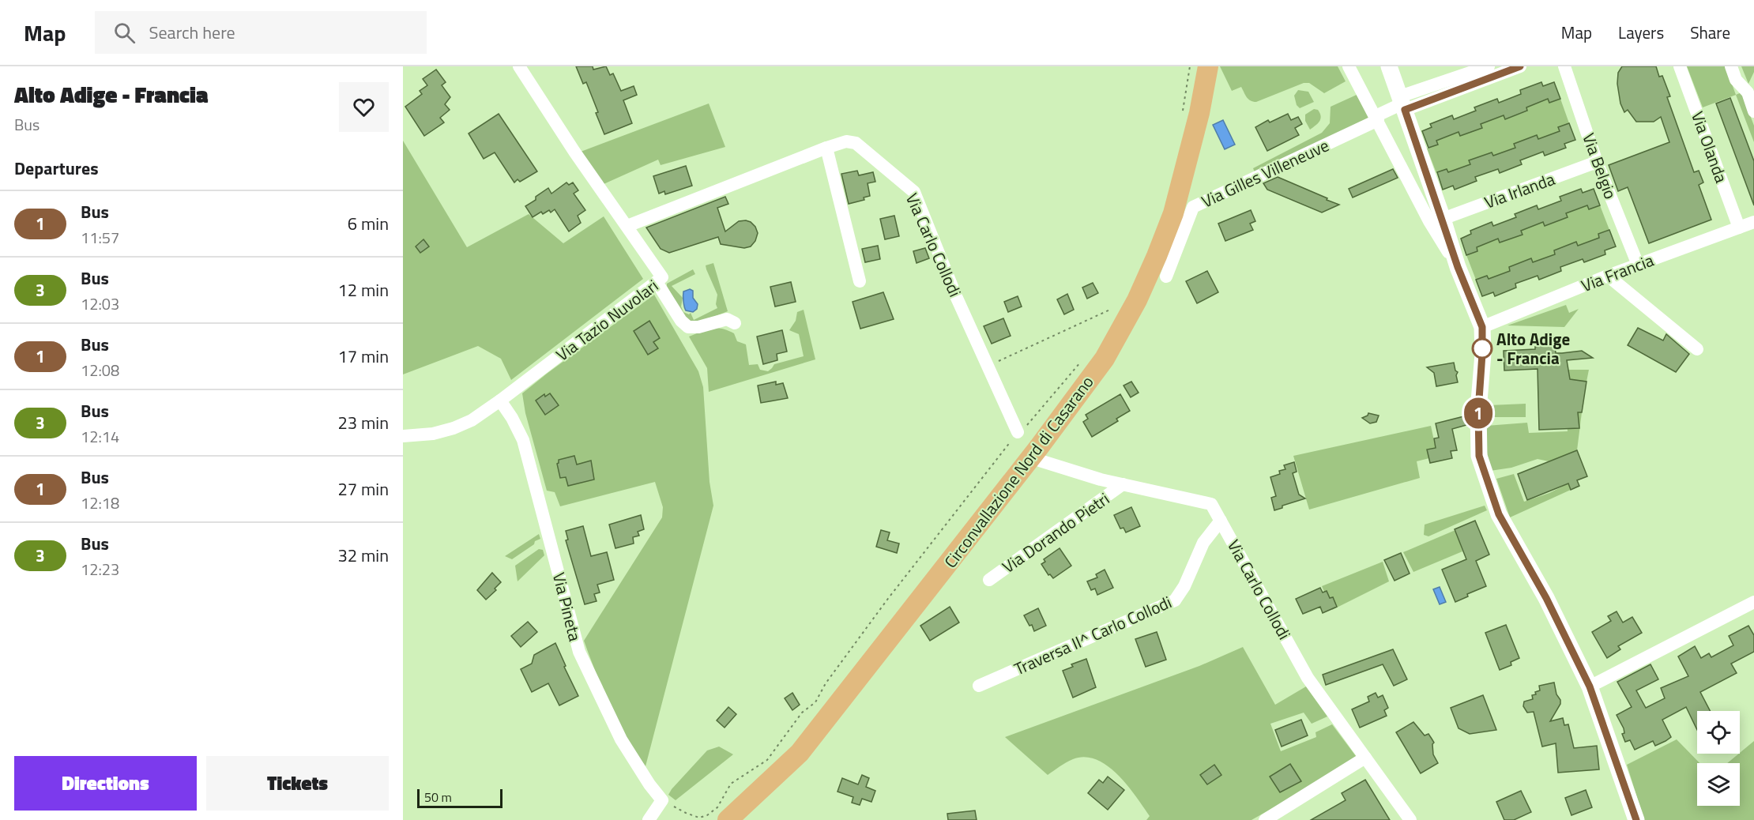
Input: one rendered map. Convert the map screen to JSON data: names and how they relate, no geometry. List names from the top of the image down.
{
  "streets": {
    "main road": ["Circonvallazione Nord di Casarano"],
    "street": [
      "Via Olanda",
      "Via Belgio",
      "Via Gilles Villeneuve",
      "Via Irlanda",
      "Via Carlo Collodi",
      "Via Francia",
      "Via Tazio Nuvolari",
      "Via Dorando Pietri",
      "Via Pineta",
      "Traversa II^ Carlo Collodi"
    ]
  },
  "crossings": [
    ["Via Olanda", "Via Francia"],
    ["Via Belgio", "Via Irlanda"],
    ["Via Belgio", "Via Francia"],
    ["Via Carlo Collodi", "Via Tazio Nuvolari"],
    ["Via Carlo Collodi", "Via Dorando Pietri"],
    ["Via Carlo Collodi", "Traversa II^ Carlo Collodi"],
    ["Via Tazio Nuvolari", "Via Pineta"]
  ],
  "places": ["Alto Adige - Francia"],
  "lines": ["bus line 1"],
  "scale_bar": "50 m",
  "page": {
    "header": "Map",
    "search": "Search here",
    "nav": ["Map", "Layers", "Share"],
    "heading": [
      ["Alto Adige - Francia", "Bus"],
      "Departures"
    ],
    "on_map": "1",
    "list": [
      {
        "mark": "1",
        "name": "Bus",
        "note": "11:57",
        "value": "6 min"
      },
      {
        "mark": "3",
        "name": "Bus",
        "note": "12:03",
        "value": "12 min"
      },
      {
        "mark": "1",
        "name": "Bus",
        "note": "12:08",
        "value": "17 min"
      },
      {
        "mark": "3",
        "name": "Bus",
        "note": "12:14",
        "value": "23 min"
      },
      {
        "mark": "1",
        "name": "Bus",
        "note": "12:18",
        "value": "27 min"
      },
      {
        "mark": "3",
        "name": "Bus",
        "note": "12:23",
        "value": "32 min"
      }
    ],
    "buttons": ["Directions", "Tickets"],
    "scale": "50 m"
  }
}
